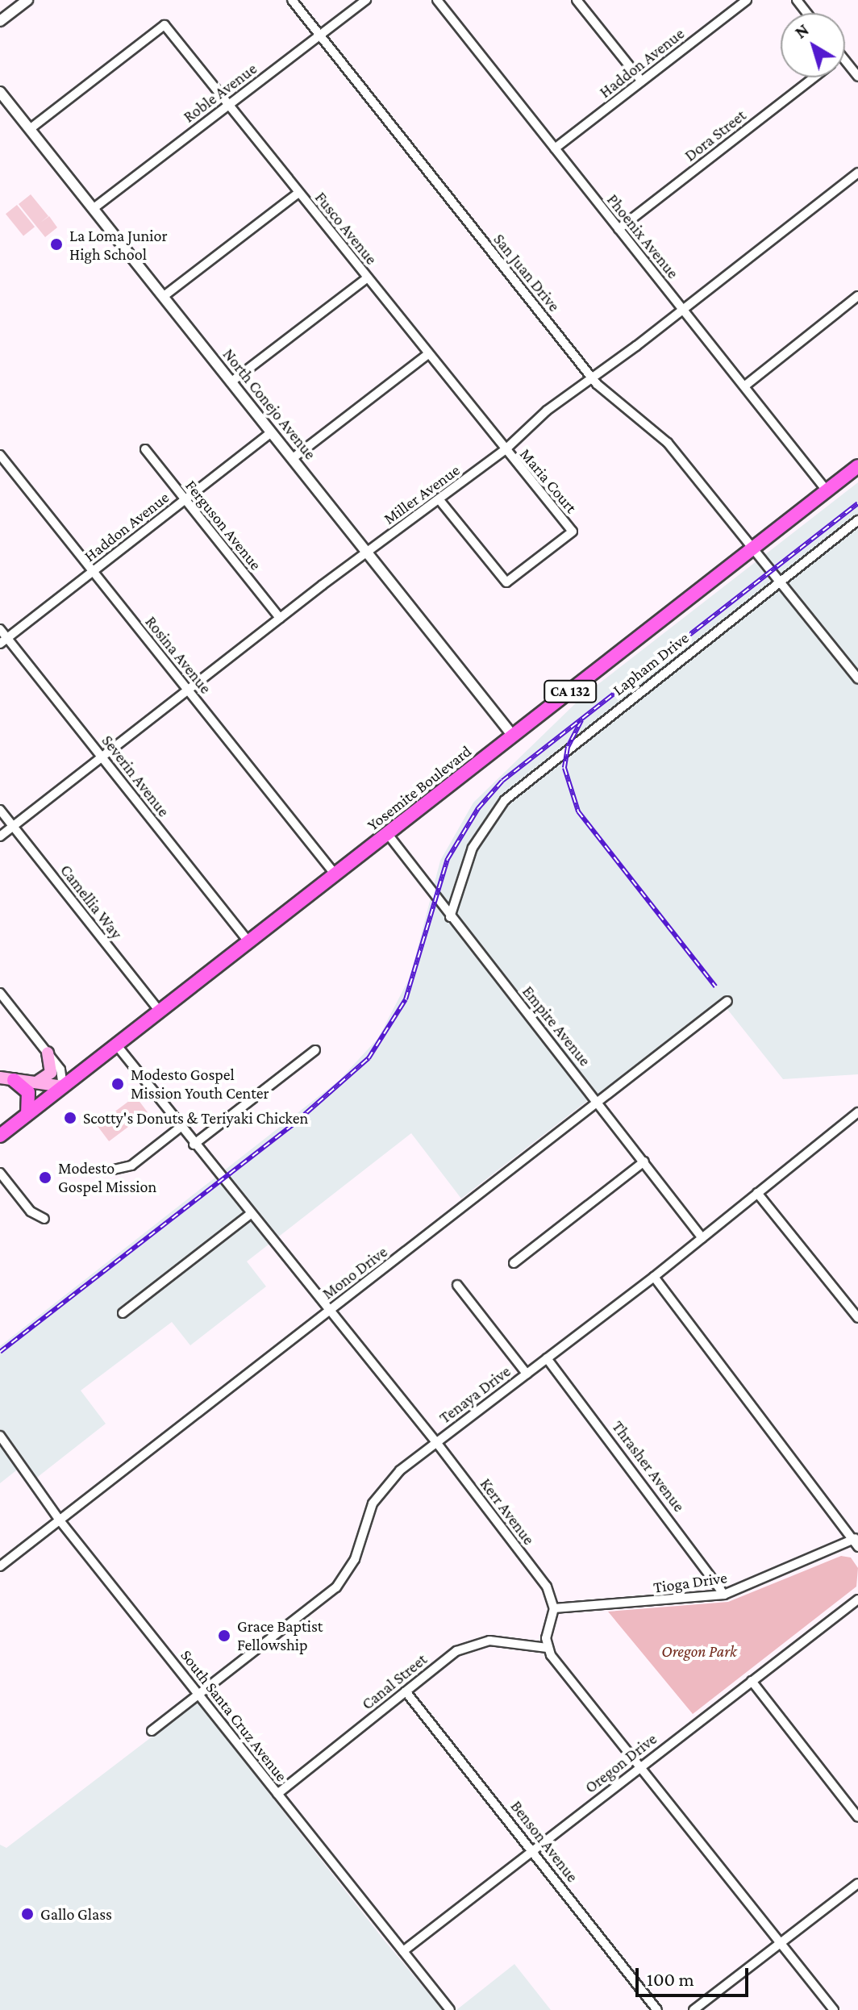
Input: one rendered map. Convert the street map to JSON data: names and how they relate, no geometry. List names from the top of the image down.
{
  "streets": {
    "main road": ["CA 132", "Yosemite Boulevard"],
    "street": [
      "Haddon Avenue",
      "Roble Avenue",
      "Dora Street",
      "Fusco Avenue",
      "Phoenix Avenue",
      "San Juan Drive",
      "North Conejo Avenue",
      "Maria Court",
      "Miller Avenue",
      "Ferguson Avenue",
      "Rosina Avenue",
      "Lapham Drive",
      "Severin Avenue",
      "Camellia Way",
      "Empire Avenue",
      "Mono Drive",
      "Tenaya Drive",
      "Thrasher Avenue",
      "Kerr Avenue",
      "Tioga Drive",
      "Canal Street",
      "South Santa Cruz Avenue",
      "Oregon Drive",
      "Benson Avenue"
    ]
  },
  "crossings": [
    ["Haddon Avenue", "Phoenix Avenue"],
    ["Haddon Avenue", "North Conejo Avenue"],
    ["Haddon Avenue", "Ferguson Avenue"],
    ["Haddon Avenue", "Rosina Avenue"],
    ["Haddon Avenue", "Severin Avenue"],
    ["Roble Avenue", "Fusco Avenue"],
    ["Roble Avenue", "San Juan Drive"],
    ["Roble Avenue", "North Conejo Avenue"],
    ["Dora Street", "Phoenix Avenue"],
    ["Fusco Avenue", "North Conejo Avenue"],
    ["Fusco Avenue", "Maria Court"],
    ["Fusco Avenue", "Miller Avenue"],
    ["Phoenix Avenue", "Miller Avenue"],
    ["Phoenix Avenue", "Yosemite Boulevard"],
    ["San Juan Drive", "Miller Avenue"],
    ["San Juan Drive", "Lapham Drive"],
    ["San Juan Drive", "Yosemite Boulevard"],
    ["North Conejo Avenue", "Miller Avenue"],
    ["North Conejo Avenue", "Yosemite Boulevard"],
    ["Maria Court", "Miller Avenue"],
    ["Miller Avenue", "Ferguson Avenue"],
    ["Miller Avenue", "Rosina Avenue"],
    ["Miller Avenue", "Severin Avenue"],
    ["Miller Avenue", "Camellia Way"],
    ["Rosina Avenue", "Yosemite Boulevard"],
    ["Lapham Drive", "Empire Avenue"],
    ["Severin Avenue", "Yosemite Boulevard"],
    ["Yosemite Boulevard", "Camellia Way"],
    ["Yosemite Boulevard", "Empire Avenue"],
    ["Yosemite Boulevard", "Kerr Avenue"],
    ["Empire Avenue", "Mono Drive"],
    ["Empire Avenue", "Tenaya Drive"],
    ["Mono Drive", "Kerr Avenue"],
    ["Mono Drive", "South Santa Cruz Avenue"],
    ["Tenaya Drive", "Thrasher Avenue"],
    ["Tenaya Drive", "Kerr Avenue"],
    ["Tenaya Drive", "South Santa Cruz Avenue"],
    ["Thrasher Avenue", "Tioga Drive"],
    ["Kerr Avenue", "Tioga Drive"],
    ["Canal Street", "South Santa Cruz Avenue"],
    ["Canal Street", "Benson Avenue"],
    ["South Santa Cruz Avenue", "Oregon Drive"],
    ["Oregon Drive", "Benson Avenue"]
  ],
  "parks": ["Oregon Park"],
  "places": [
    "La Loma Junior High School",
    "Modesto Gospel Mission Youth Center",
    "Scotty's Donuts & Teriyaki Chicken",
    "Modesto Gospel Mission",
    "Grace Baptist Fellowship",
    "Gallo Glass"
  ],
  "scale_bar": "100 m",
  "north": "top left"
}
